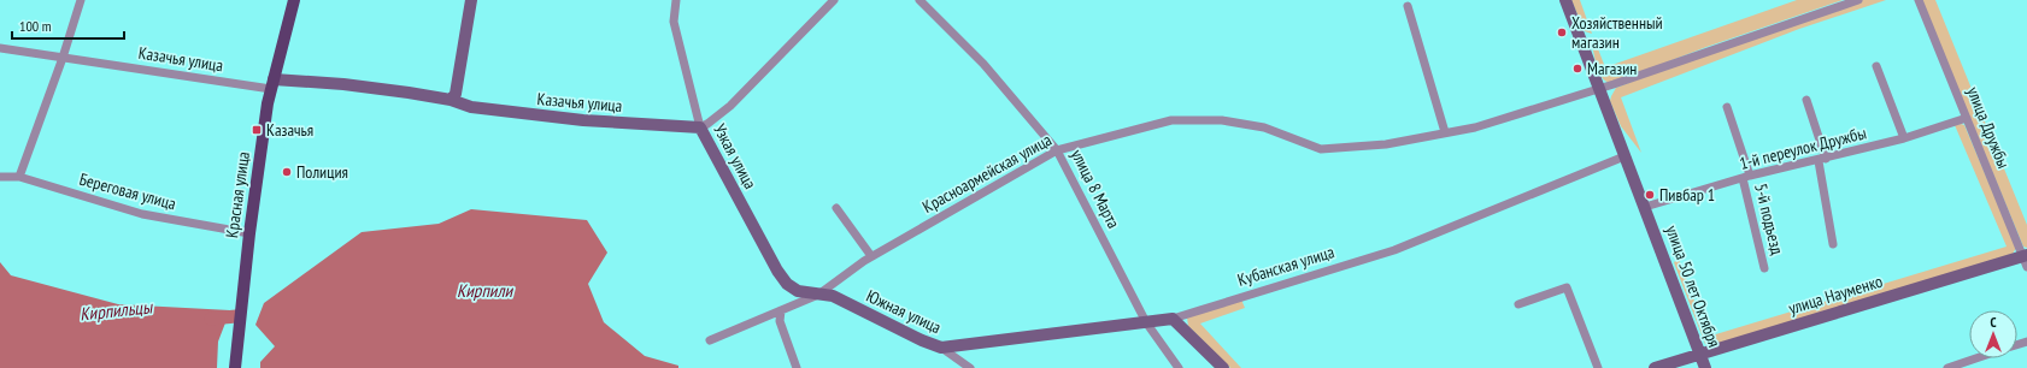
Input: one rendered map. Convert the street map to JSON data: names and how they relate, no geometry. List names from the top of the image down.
{
  "streets": {
    "main road": [
      "Казачья улица",
      "Узкая улица",
      "Красная улица",
      "Кубанская улица",
      "улица 50 лет Октября",
      "улица Науменко",
      "Южная улица"
    ],
    "street": [
      "улица Дружбы",
      "1-й переулок Дружбы",
      "Красноармейская улица",
      "улица 8 Марта",
      "Береговая улица",
      "5-й подъезд"
    ]
  },
  "crossings": [
    ["Казачья улица", "Узкая улица"],
    ["Казачья улица", "Красная улица"],
    ["улица Дружбы", "1-й переулок Дружбы"],
    ["улица Дружбы", "улица Науменко"],
    ["1-й переулок Дружбы", "5-й подъезд"],
    ["1-й переулок Дружбы", "улица 50 лет Октября"],
    ["Узкая улица", "Красноармейская улица"],
    ["Узкая улица", "Южная улица"],
    ["Красноармейская улица", "улица 8 Марта"],
    ["Красноармейская улица", "улица 50 лет Октября"],
    ["Красноармейская улица", "Южная улица"],
    ["улица 8 Марта", "Кубанская улица"],
    ["Береговая улица", "Красная улица"],
    ["Кубанская улица", "улица 50 лет Октября"],
    ["Кубанская улица", "Южная улица"],
    ["улица 50 лет Октября", "улица Науменко"]
  ],
  "water": ["Кирпили", "Кирпильцы"],
  "places": {
    "other": [
      "Хозяйственный магазин",
      "Магазин",
      "Полиция",
      "Пивбар 1"
    ],
    "transit": ["Казачья"]
  },
  "scale_bar": "100 m",
  "north": "top"
}
